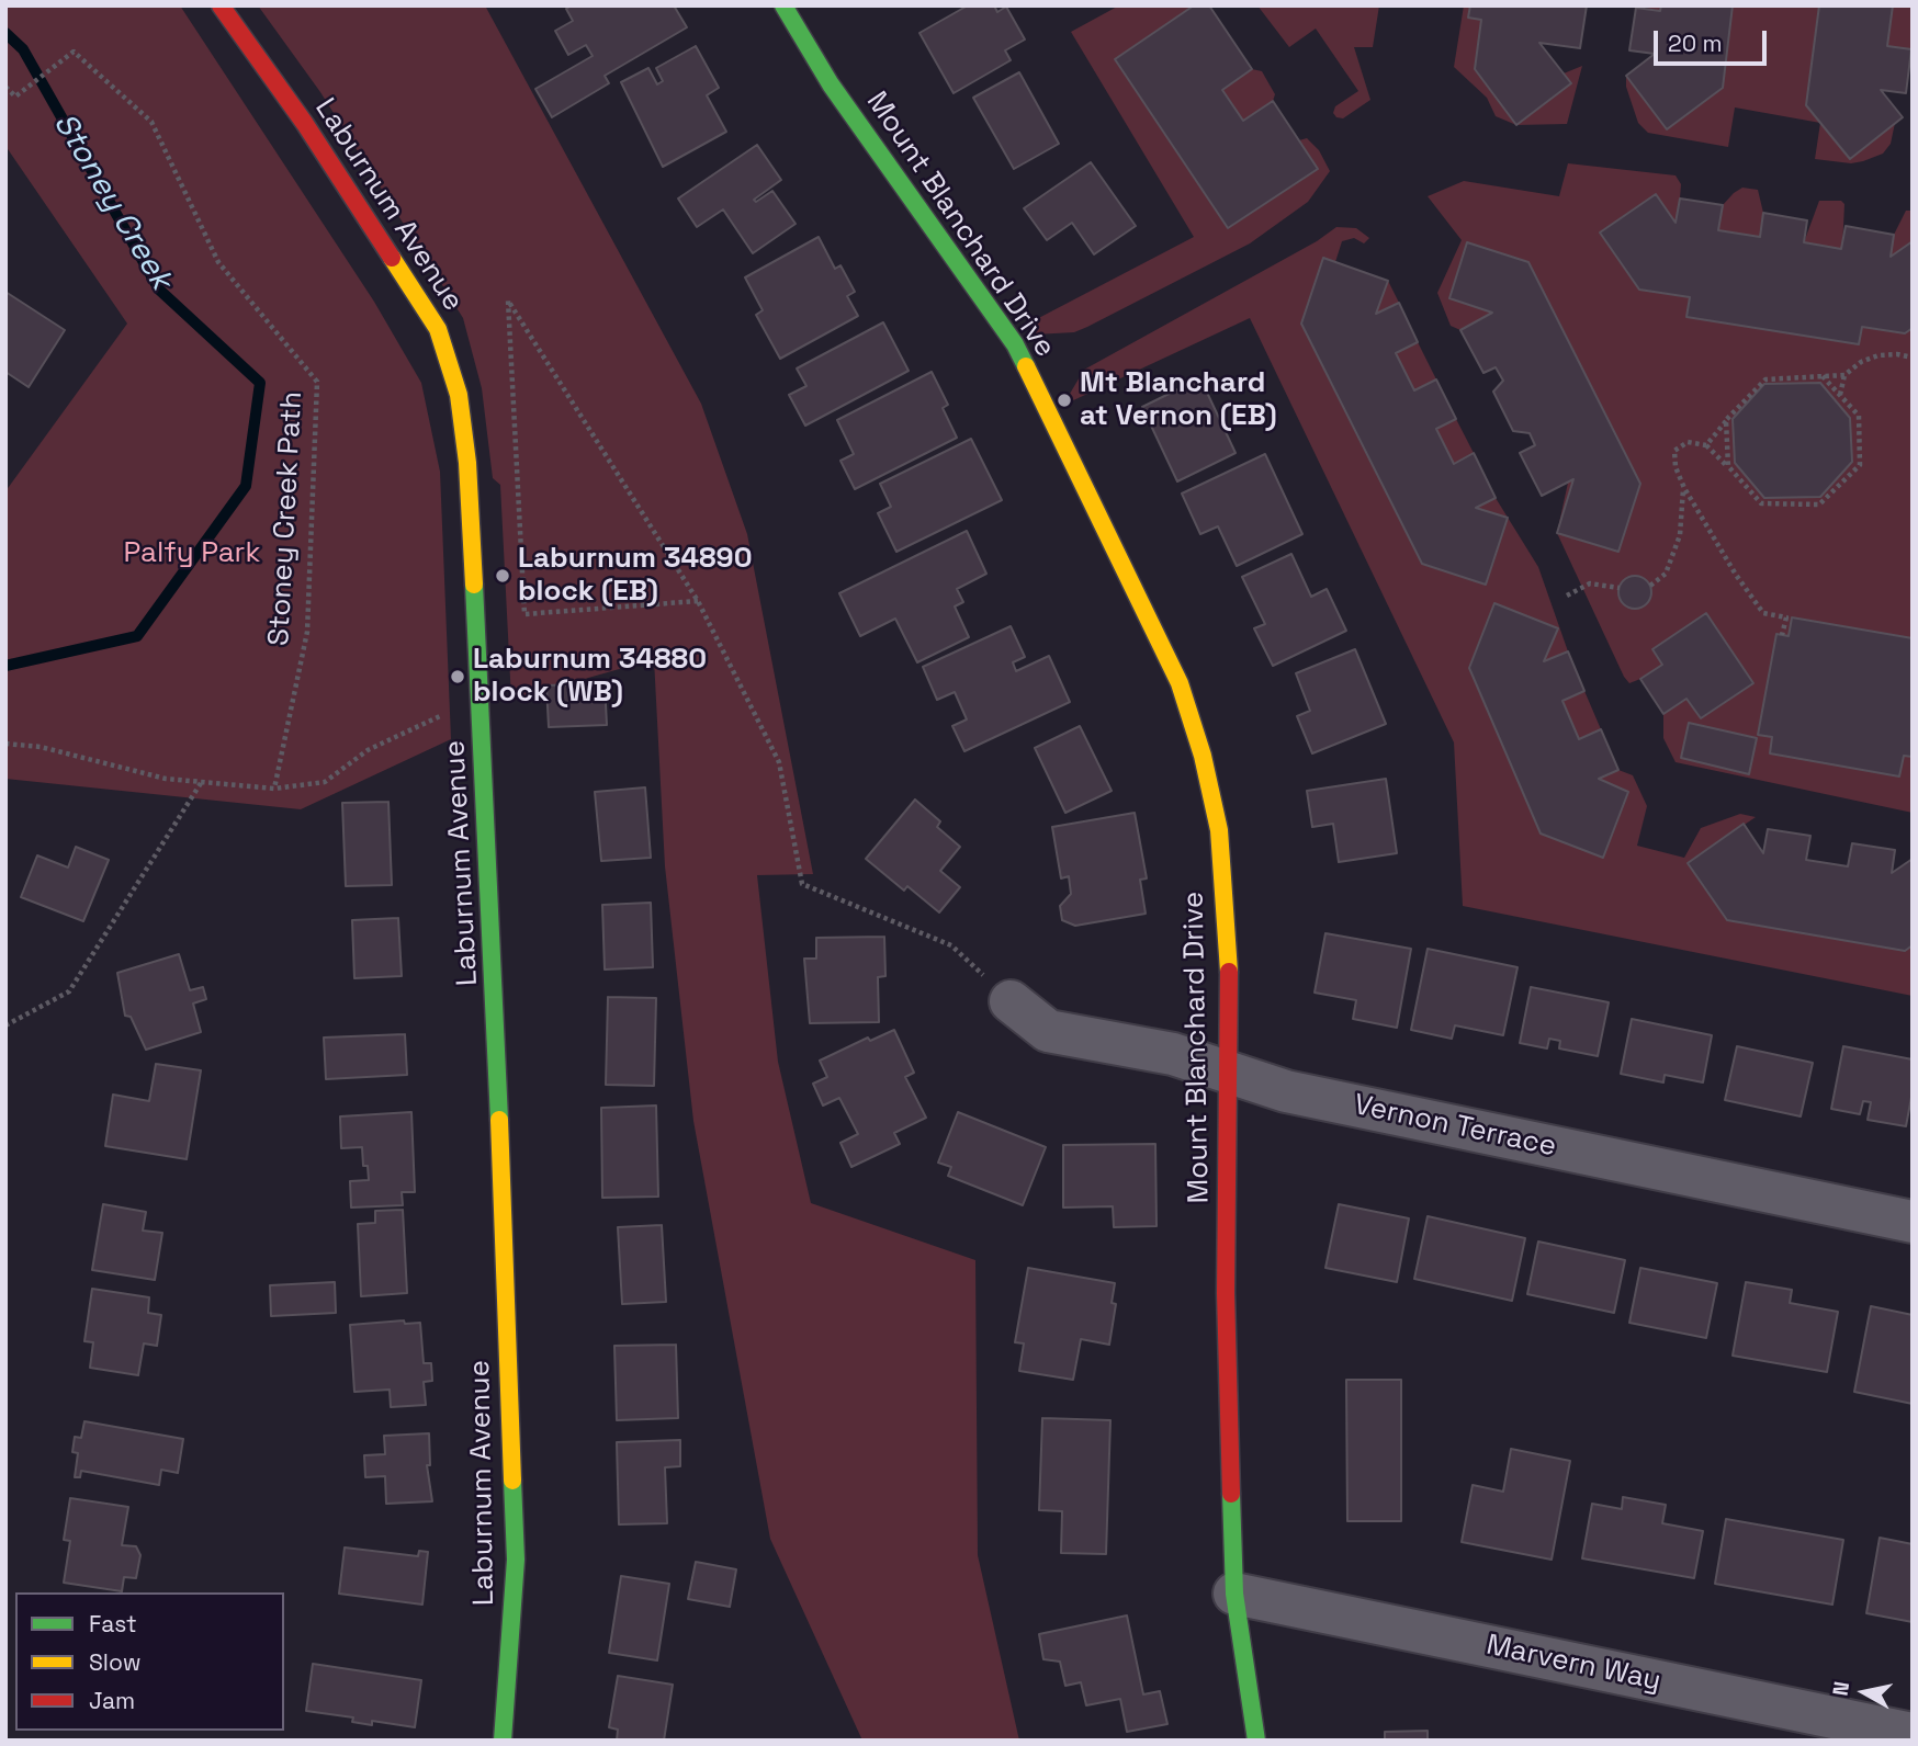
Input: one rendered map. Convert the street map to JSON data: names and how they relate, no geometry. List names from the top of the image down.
{
  "streets": {
    "street": [
      "Laburnum Avenue",
      "Mount Blanchard Drive",
      "Vernon Terrace",
      "Marvern Way"
    ],
    "path": ["Stoney Creek Path"]
  },
  "crossings": [
    ["Mount Blanchard Drive", "Vernon Terrace"],
    ["Mount Blanchard Drive", "Marvern Way"]
  ],
  "water": ["Stoney Creek"],
  "parks": ["Palfy Park"],
  "places": ["Mt Blanchard at Vernon (EB)", "Laburnum 34890 block (EB)", "Laburnum 34880 block (WB)"],
  "legend": ["Fast", "Slow", "Jam"],
  "scale_bar": "20 m",
  "north": "left"
}
